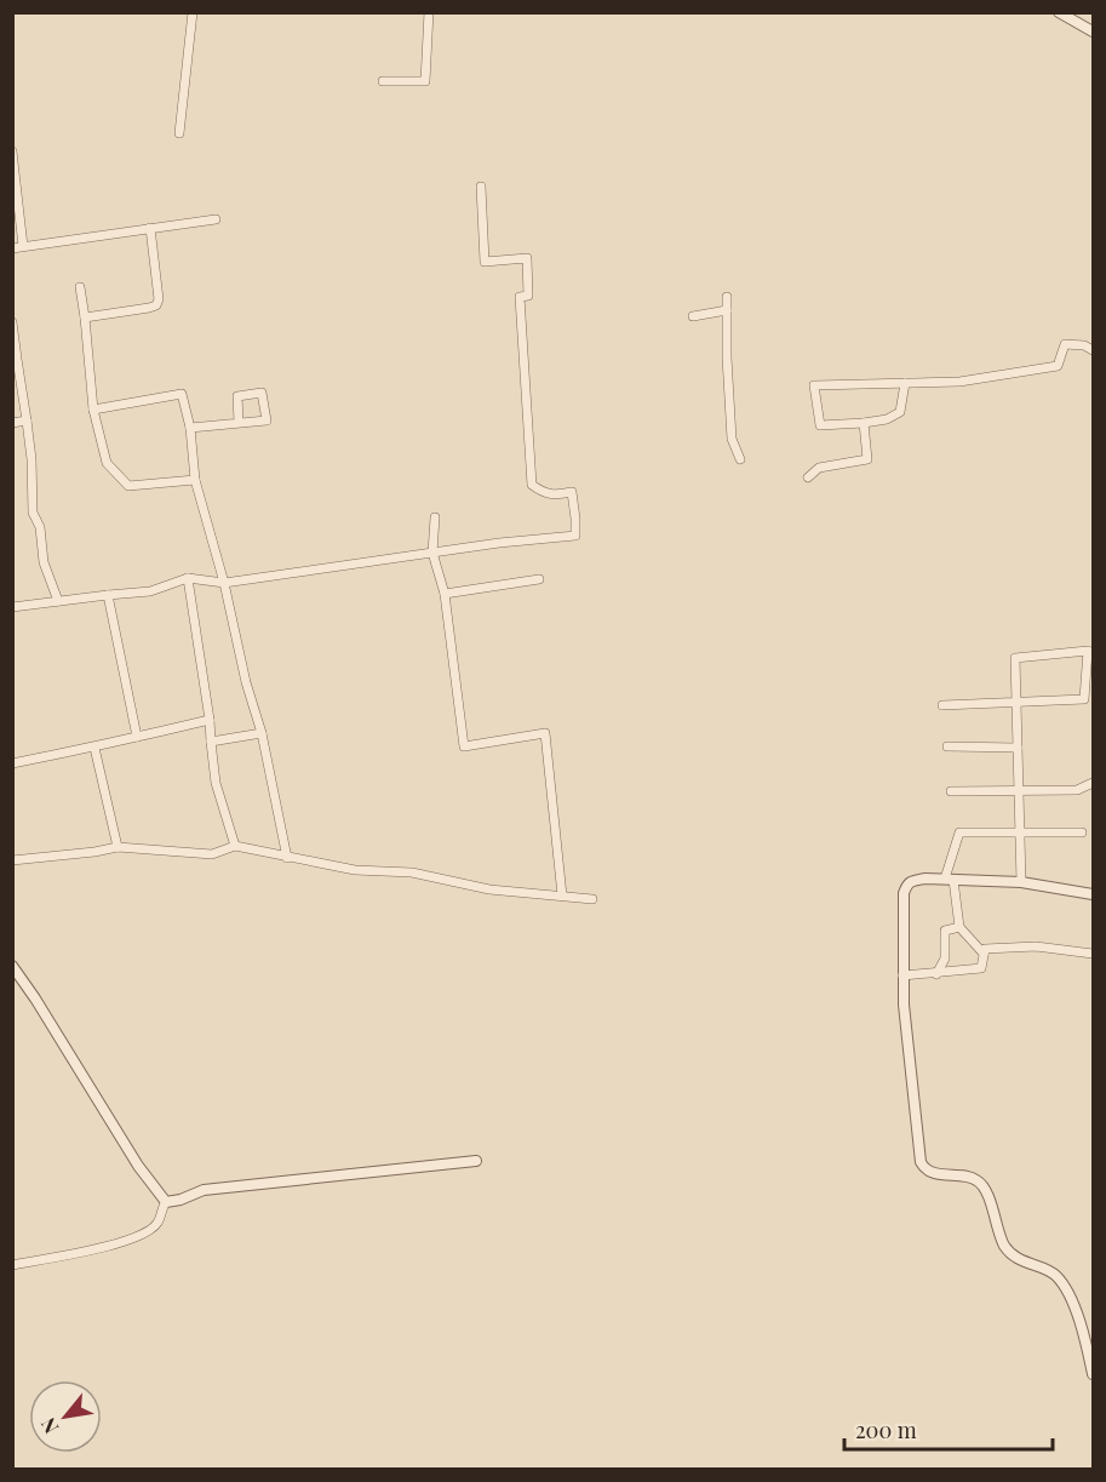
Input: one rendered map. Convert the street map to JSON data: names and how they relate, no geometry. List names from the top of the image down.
{
  "scale_bar": "200 m",
  "north": "bottom left"
}
